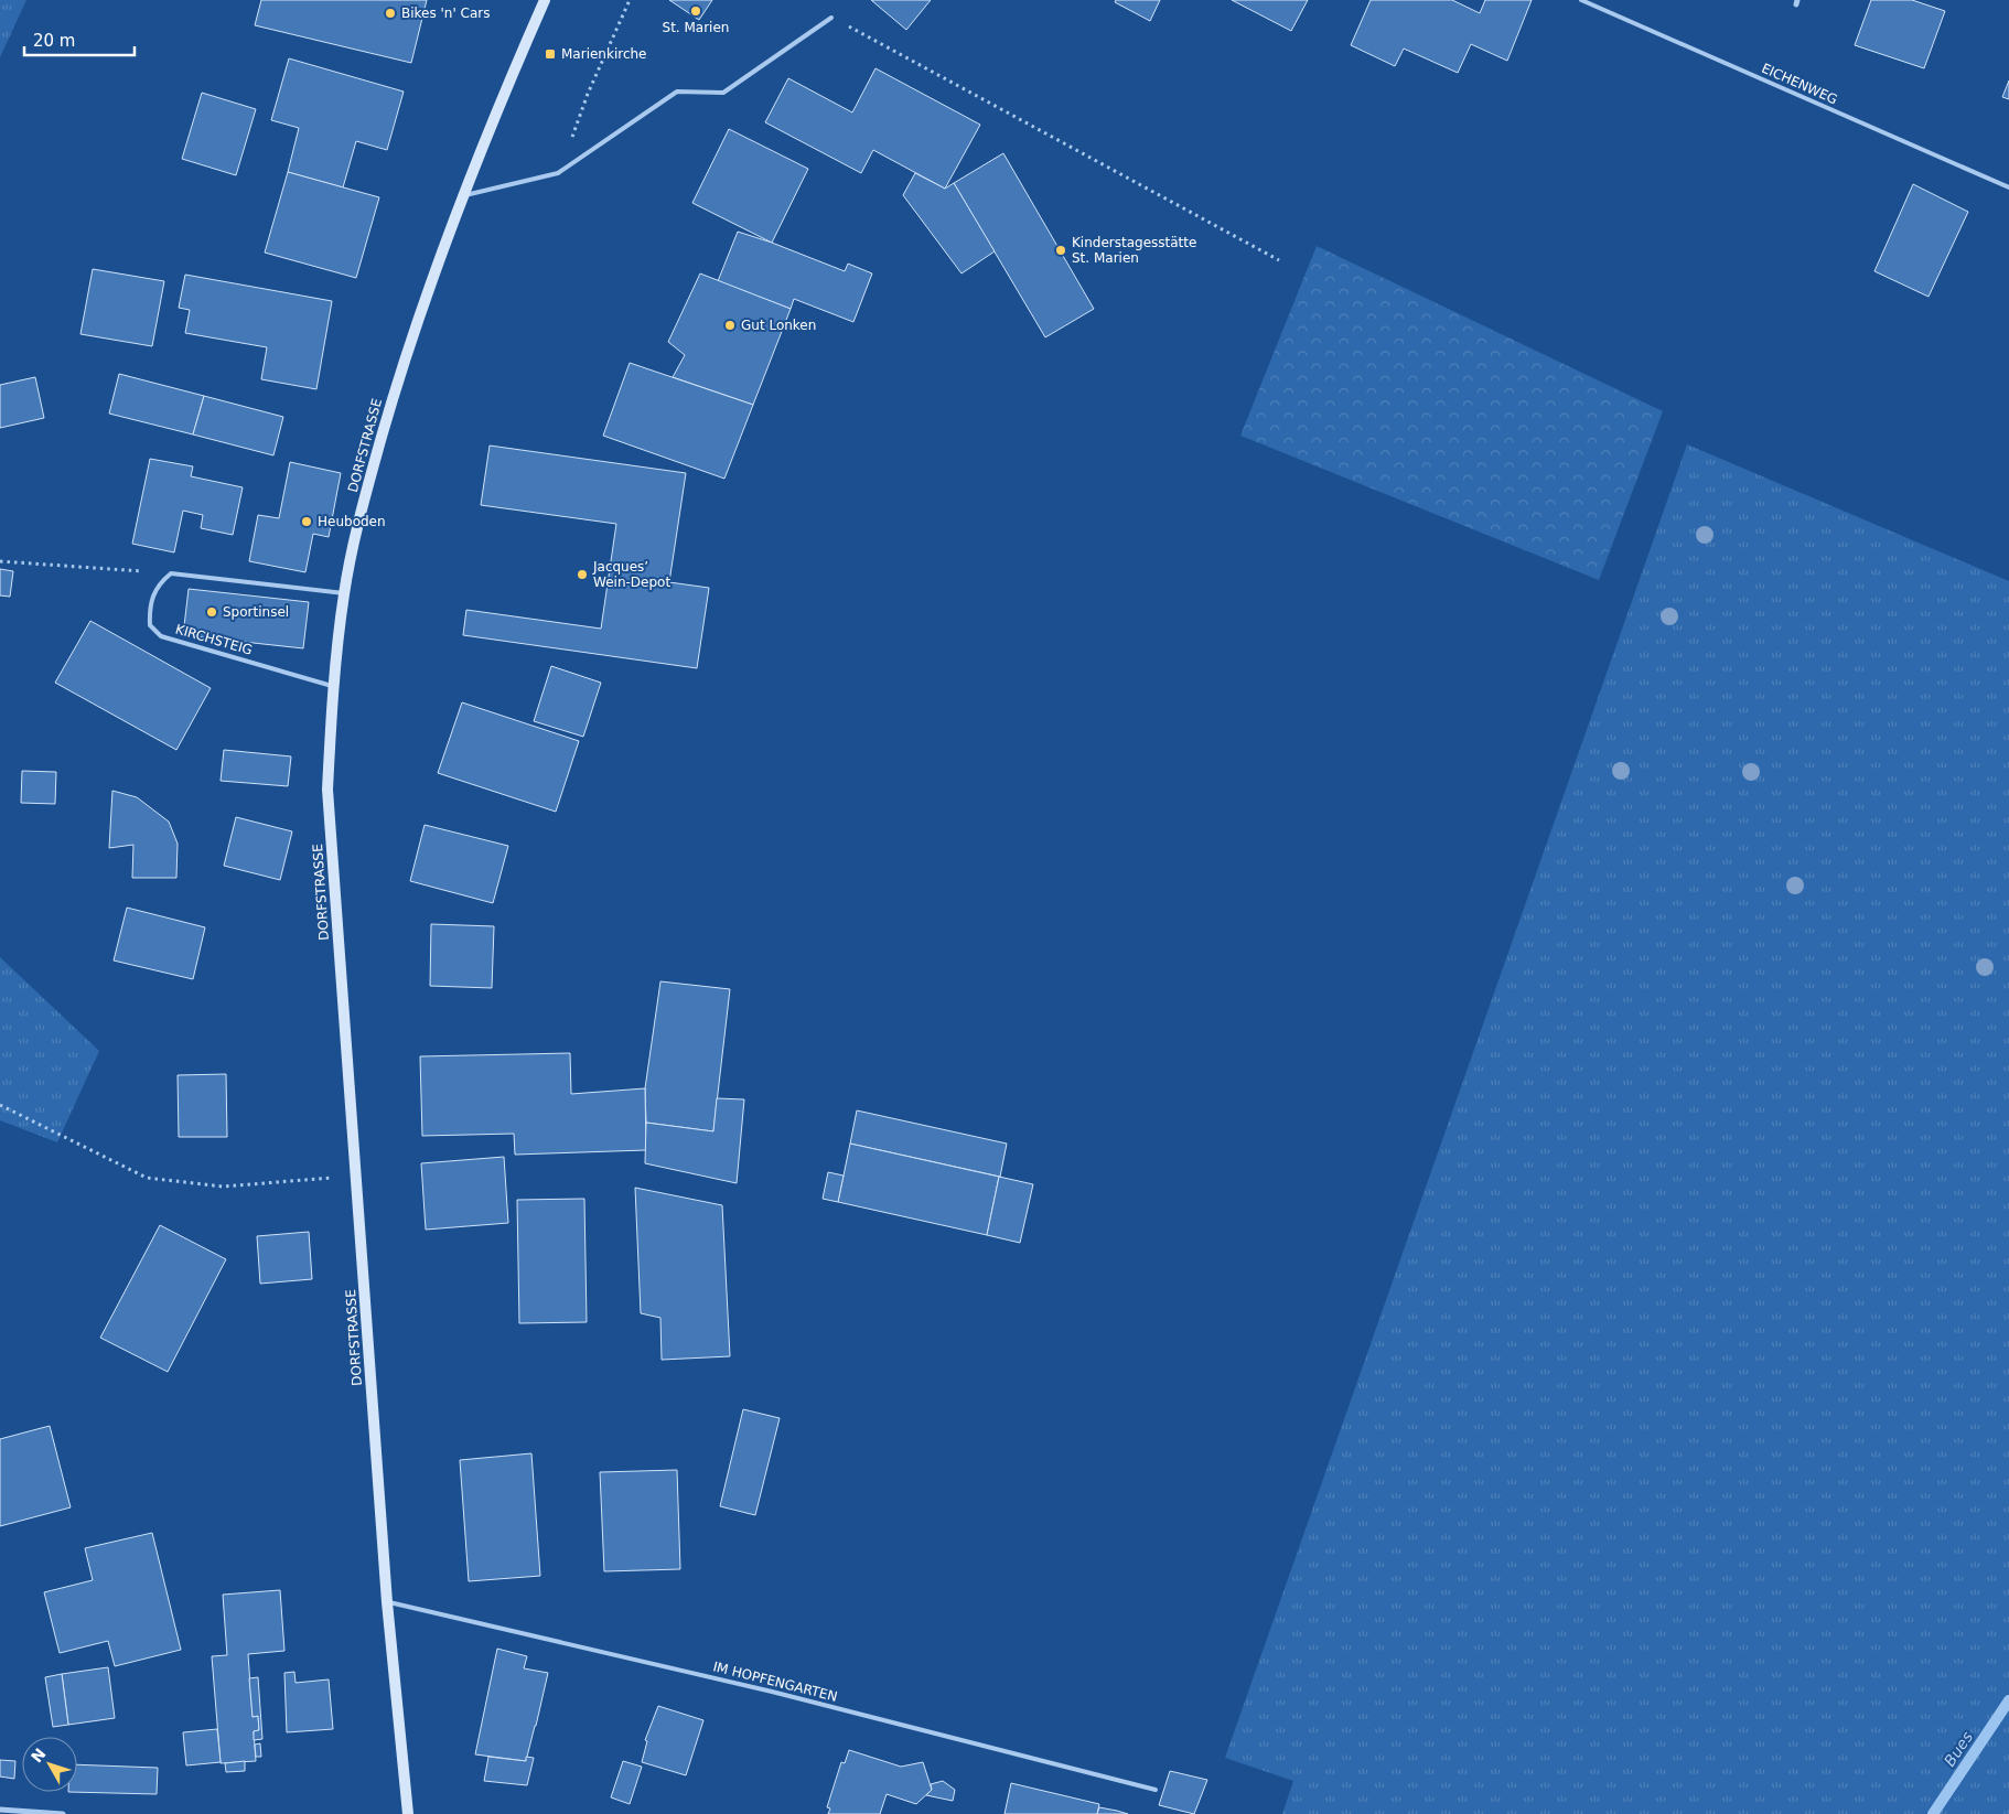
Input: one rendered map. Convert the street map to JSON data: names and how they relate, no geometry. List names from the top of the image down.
{
  "streets": {
    "main road": ["DORFSTRASSE"],
    "lane": ["EICHENWEG", "KIRCHSTEIG", "IM HOPFENGARTEN"]
  },
  "crossings": [
    ["DORFSTRASSE", "KIRCHSTEIG"],
    ["DORFSTRASSE", "IM HOPFENGARTEN"]
  ],
  "water": ["Bues"],
  "places": {
    "other": [
      "St. Marien",
      "Bikes 'n' Cars",
      "Kinderstagesstätte St. Marien",
      "Gut Lonken",
      "Heuboden",
      "Jacques’ Wein-Depot",
      "Sportinsel"
    ],
    "transit": ["Marienkirche"]
  },
  "scale_bar": "20 m",
  "north": "top left"
}
